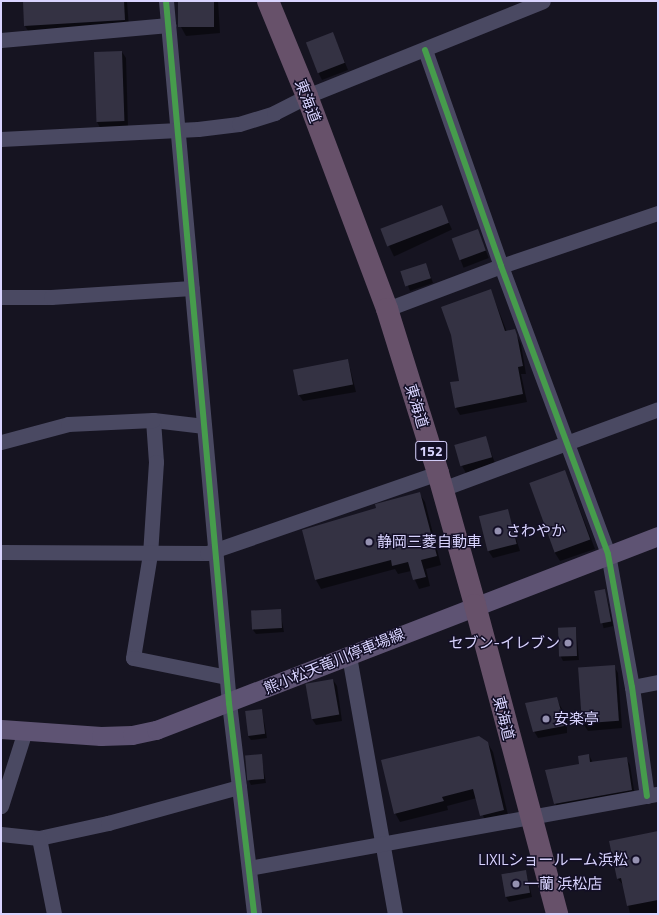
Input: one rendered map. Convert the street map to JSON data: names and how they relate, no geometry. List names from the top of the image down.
{
  "streets": {
    "highway": ["東海道", "152"],
    "main road": ["熊小松天竜川停車場線"]
  },
  "crossings": [
    ["東海道", "熊小松天竜川停車場線"]
  ],
  "places": [
    "さわやか",
    "静岡三菱自動車",
    "セブン-イレブン",
    "安楽亭",
    "LIXILショールーム浜松",
    "一蘭 浜松店"
  ]
}
